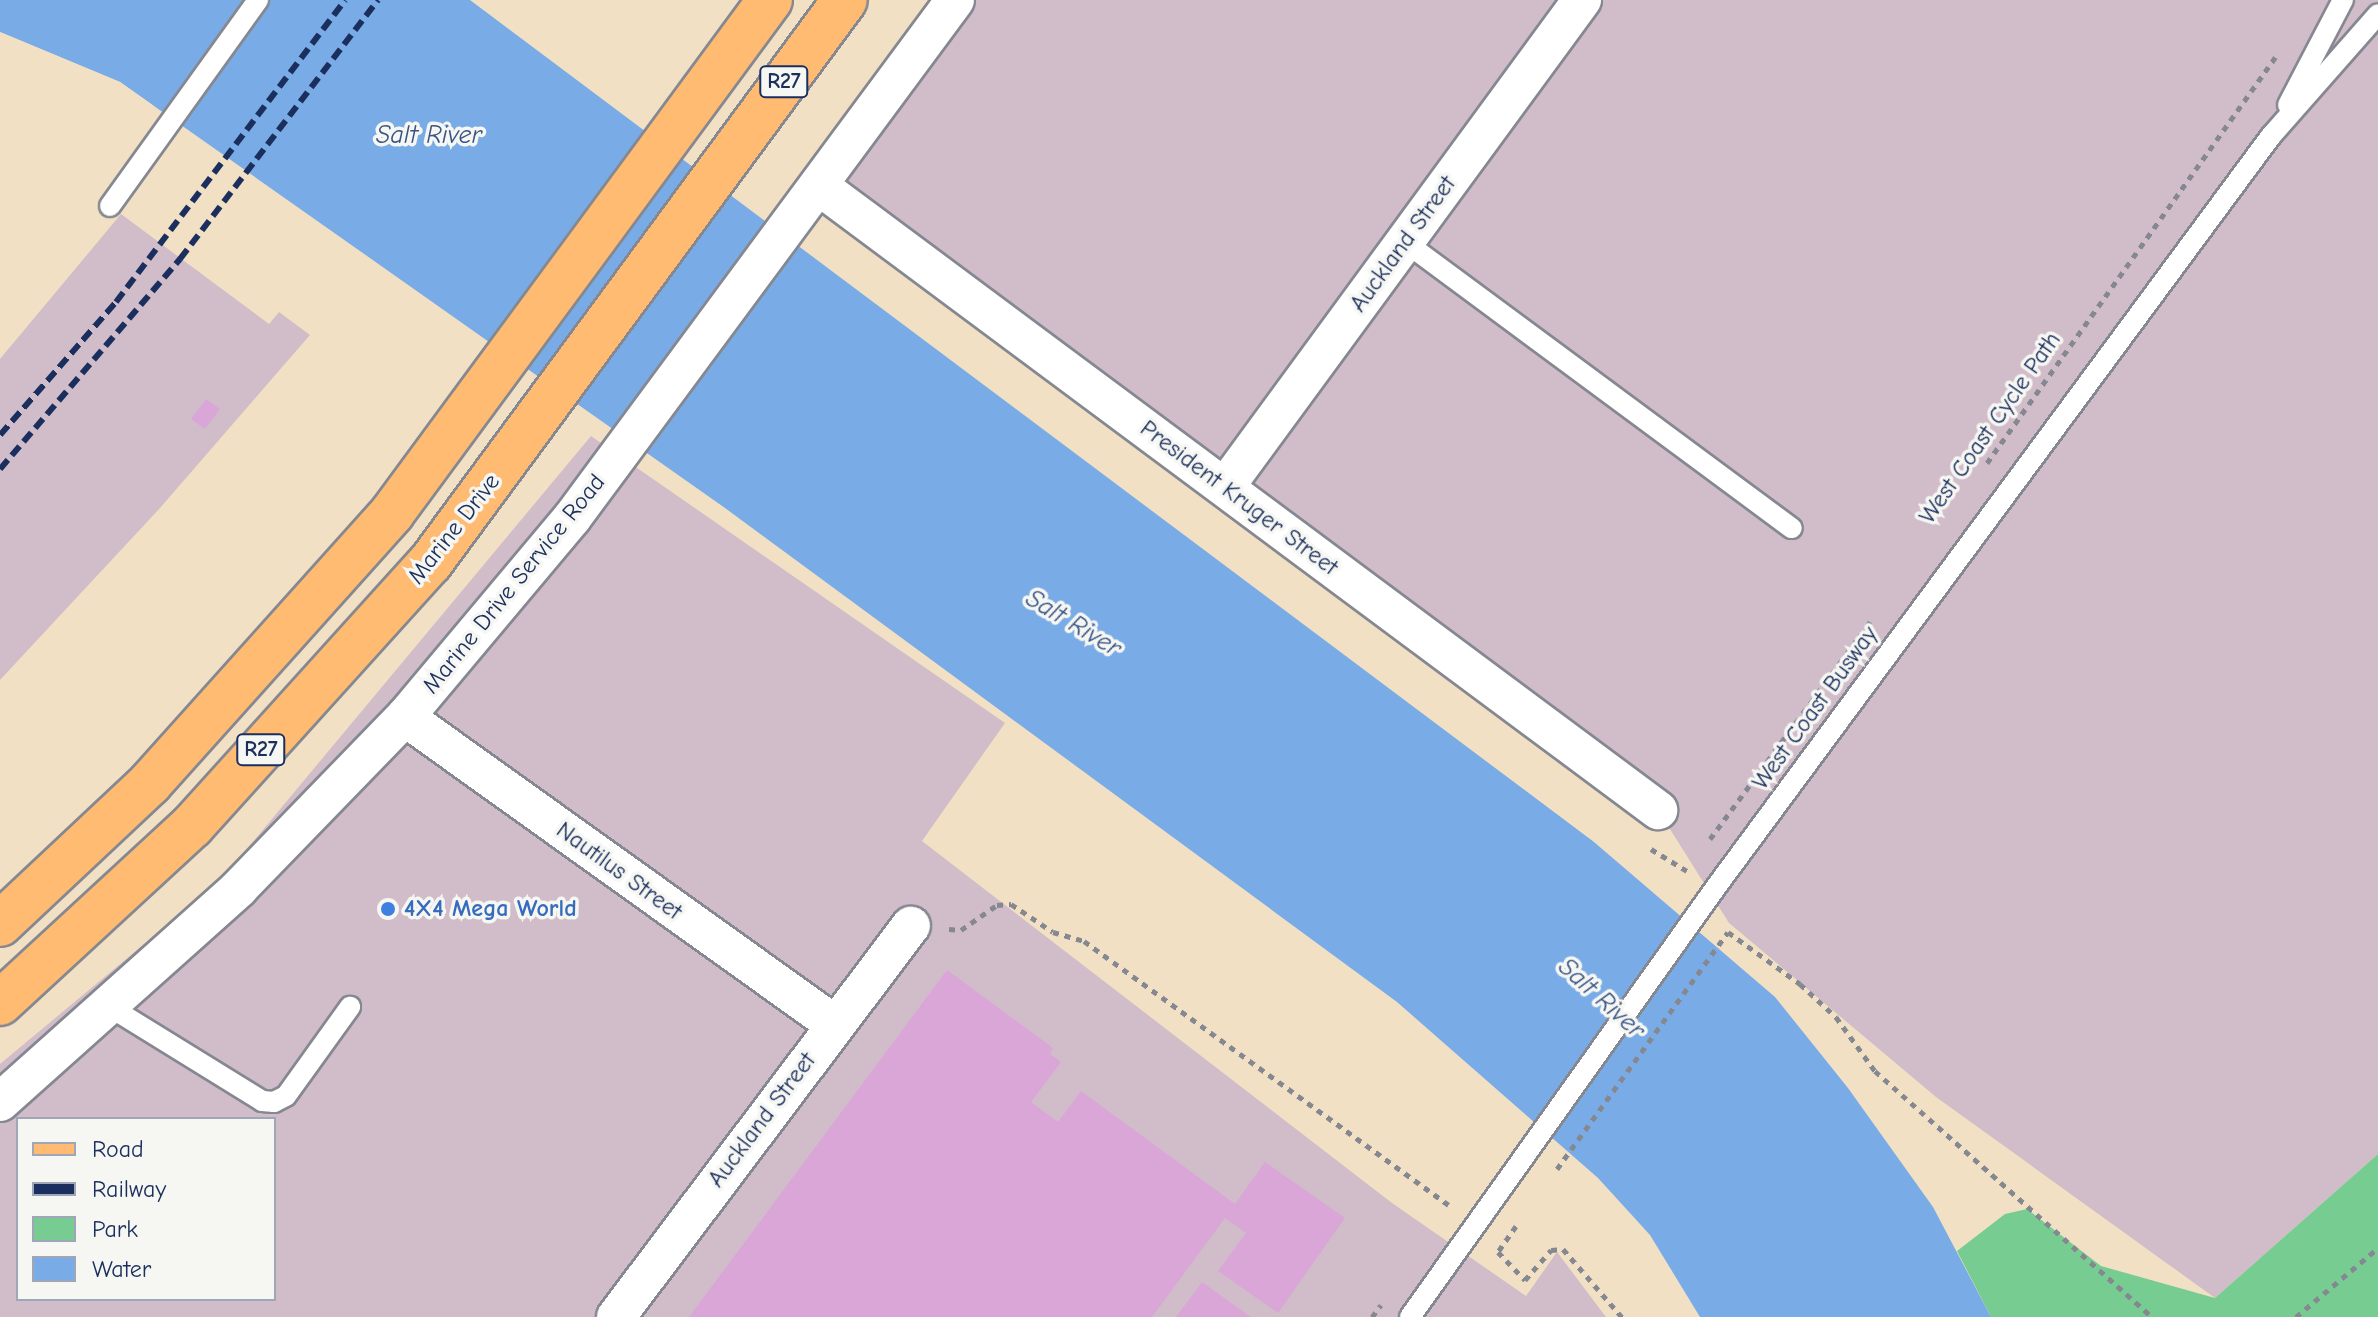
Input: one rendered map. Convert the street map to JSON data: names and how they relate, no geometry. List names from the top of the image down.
{
  "streets": {
    "main road": ["R27", "Marine Drive"],
    "street": [
      "Auckland Street",
      "President Kruger Street",
      "Marine Drive Service Road",
      "Nautilus Street"
    ],
    "lane": ["West Coast Busway"],
    "path": ["West Coast Cycle Path"]
  },
  "crossings": [
    ["Auckland Street", "President Kruger Street"],
    ["Auckland Street", "Nautilus Street"],
    ["President Kruger Street", "Marine Drive Service Road"],
    ["Marine Drive Service Road", "Nautilus Street"]
  ],
  "water": ["Salt River"],
  "places": ["4X4 Mega World"],
  "legend": [
    "Road",
    "Railway",
    "Park",
    "Water"
  ]
}
